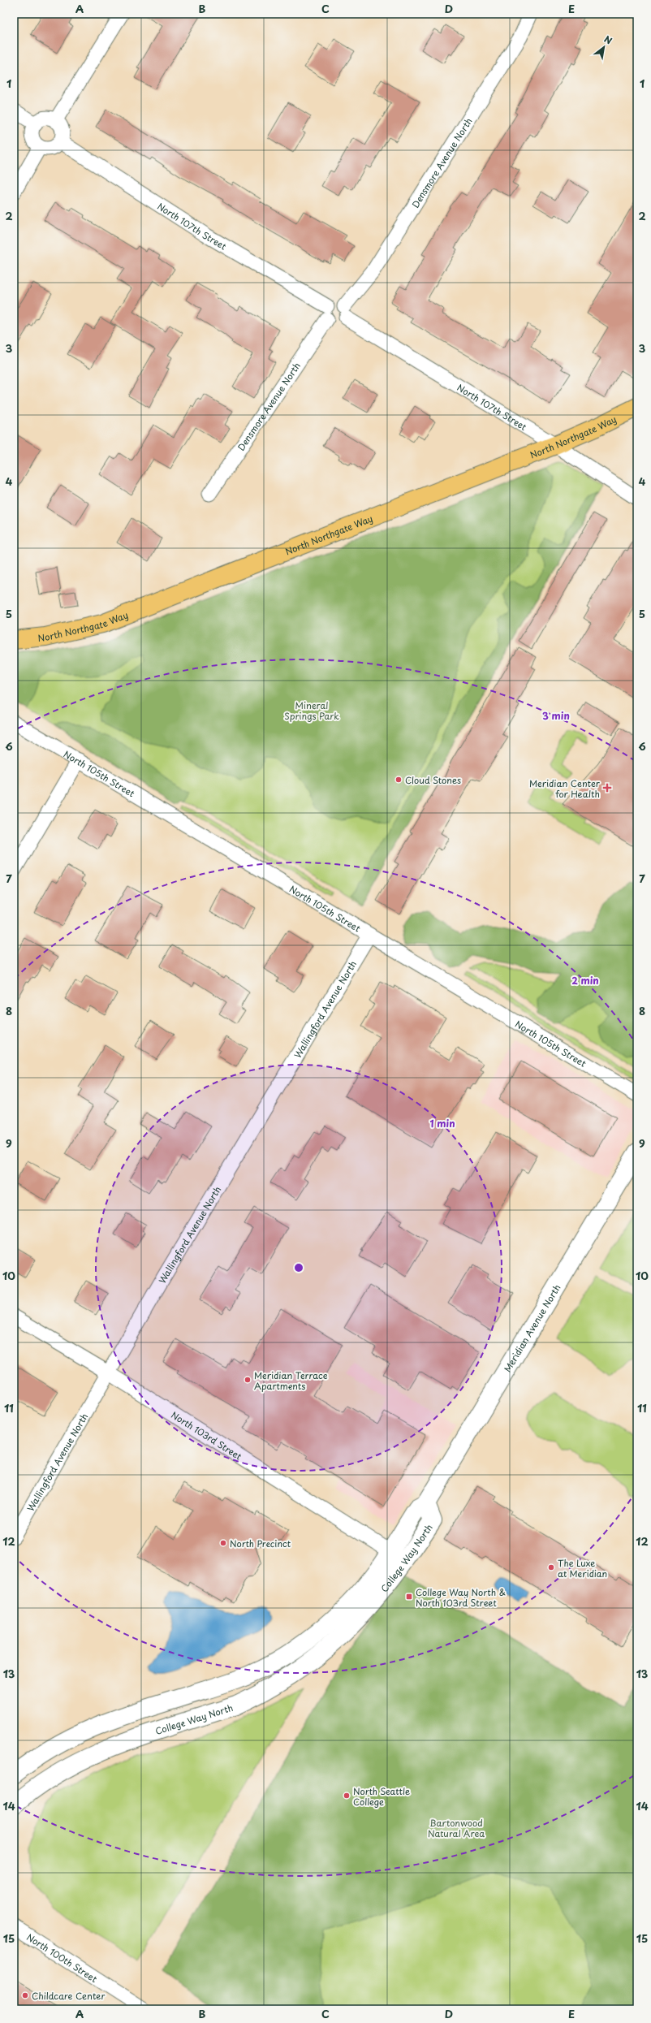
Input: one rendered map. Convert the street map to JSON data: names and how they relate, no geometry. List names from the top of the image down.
{
  "streets": {
    "main road": ["North Northgate Way"],
    "street": [
      "Densmore Avenue North",
      "North 107th Street",
      "North 105th Street",
      "Wallingford Avenue North",
      "Meridian Avenue North",
      "North 103rd Street",
      "College Way North",
      "North 100th Street"
    ]
  },
  "crossings": [
    ["Densmore Avenue North", "North 107th Street"],
    ["North 107th Street", "North Northgate Way"],
    ["North 105th Street", "Wallingford Avenue North"],
    ["Wallingford Avenue North", "North 103rd Street"],
    ["Meridian Avenue North", "College Way North"],
    ["North 103rd Street", "College Way North"]
  ],
  "parks": ["Mineral Springs Park", "Bartonwood Natural Area"],
  "places": {
    "other": [
      "Cloud Stones",
      "Meridian Terrace Apartments",
      "North Precinct",
      "The Luxe at Meridian",
      "North Seattle College",
      "Childcare Center"
    ],
    "health": ["Meridian Center for Health"],
    "transit": ["College Way North & North 103rd Street"]
  },
  "north": "top right",
  "grid": {
    "columns": [
      "A",
      "B",
      "C",
      "D",
      "E"
    ],
    "rows": [
      "1",
      "2",
      "3",
      "4",
      "5",
      "6",
      "7",
      "8",
      "9",
      "10",
      "11",
      "12",
      "13",
      "14",
      "15"
    ]
  },
  "rings": ["3 min", "2 min", "1 min"]
}
